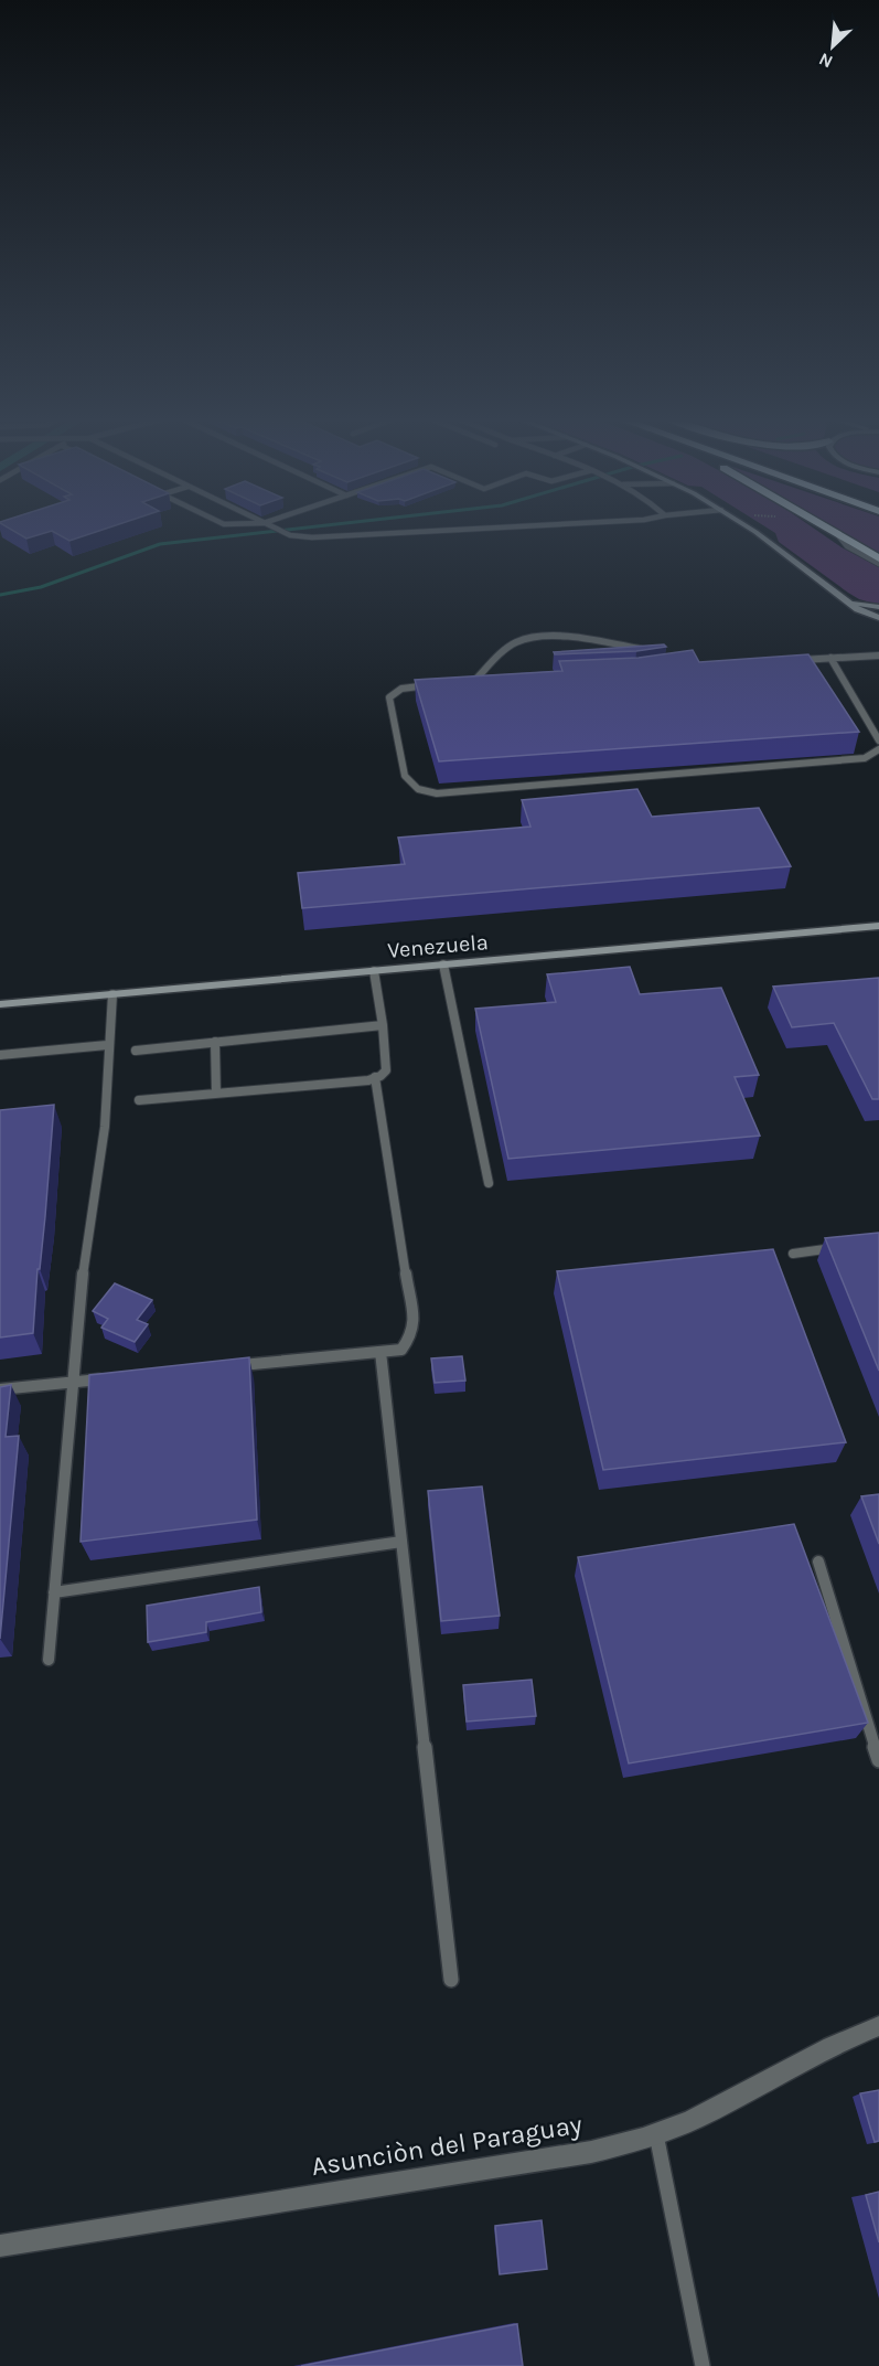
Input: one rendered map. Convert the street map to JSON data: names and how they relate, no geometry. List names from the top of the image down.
{
  "streets": {
    "street": ["Venezuela", "Asunciòn del Paraguay"]
  },
  "north": "bottom left"
}
